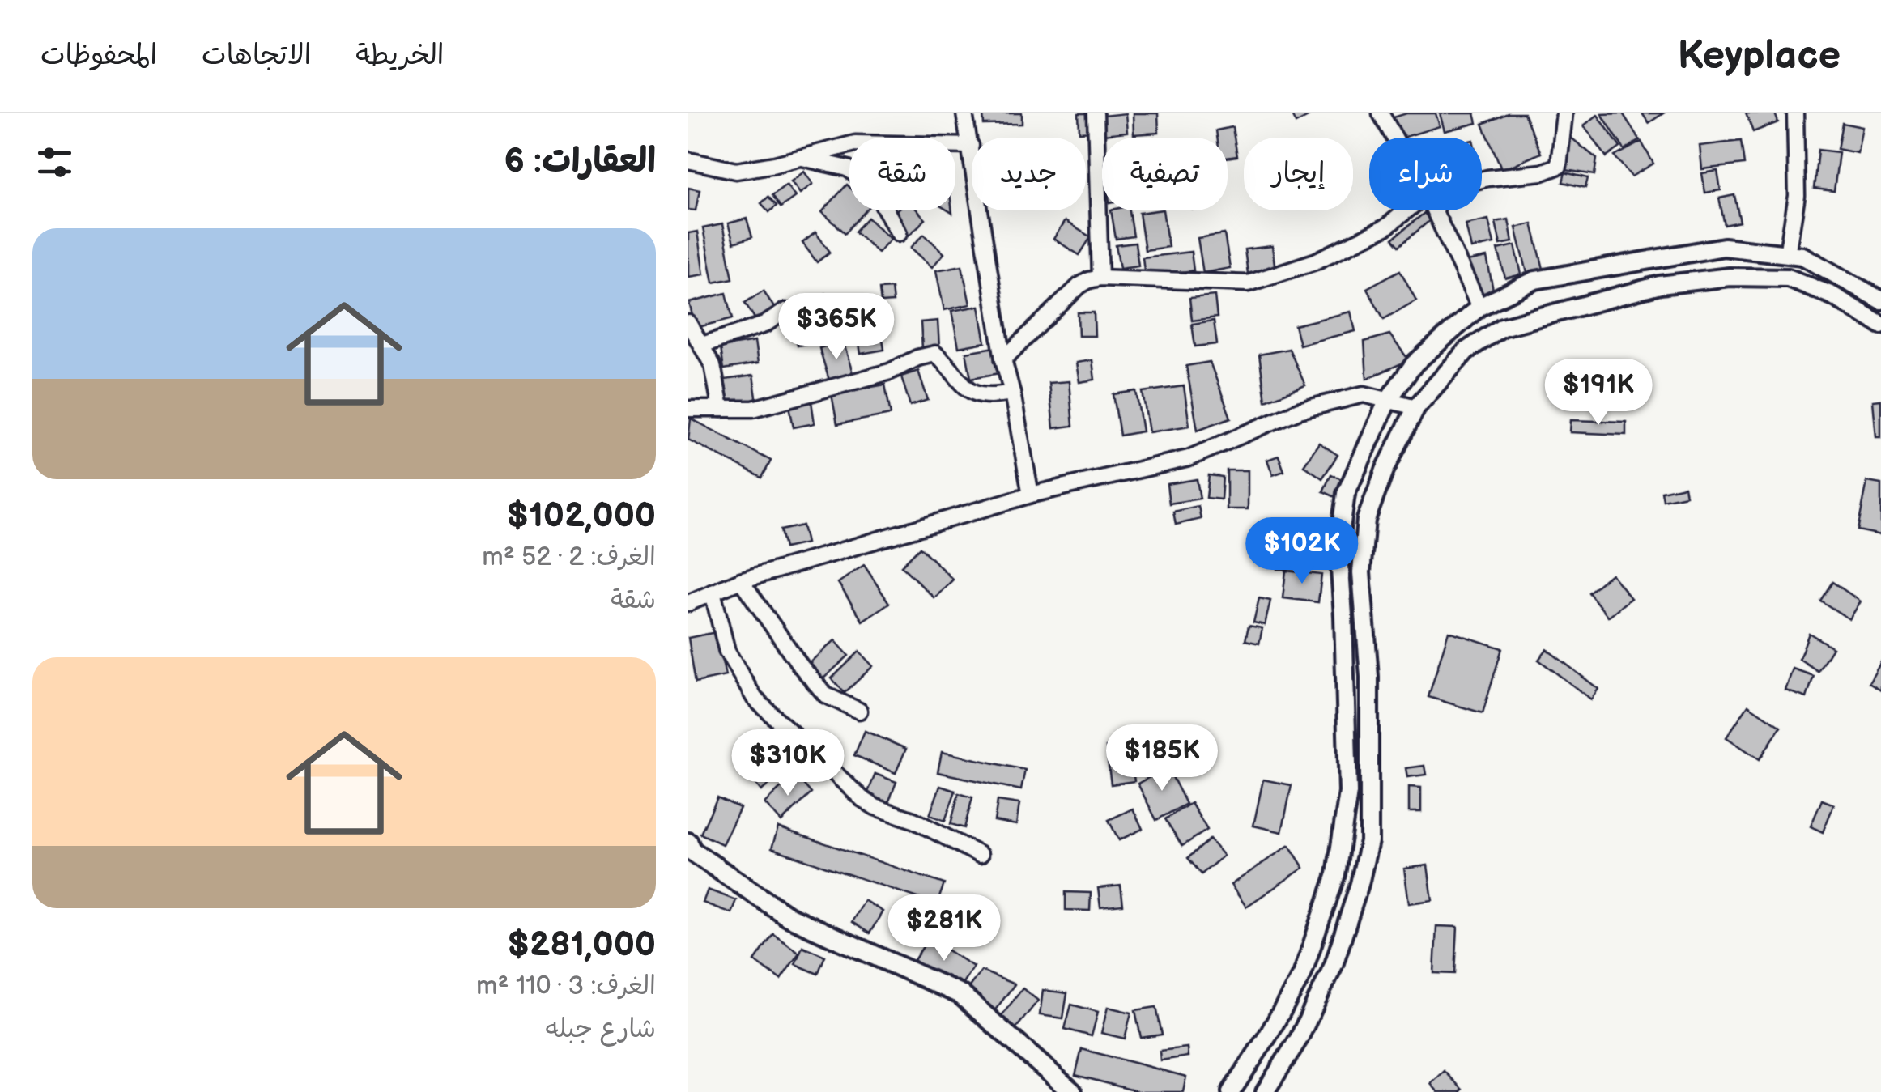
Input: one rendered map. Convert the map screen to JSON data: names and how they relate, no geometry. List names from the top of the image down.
{
  "page": {
    "header": "Keyplace",
    "nav": ["الخريطة", "الاتجاهات", "المحفوظات"],
    "heading": "العقارات: 6",
    "chip": [
      "شراء",
      "إيجار",
      "تصفية",
      "جديد",
      "شقة"
    ],
    "list": [
      {
        "name": "$102,000",
        "note": "الغرف: 2 · 52 m² · شقة"
      },
      {
        "name": "$281,000",
        "note": "الغرف: 3 · 110 m² · شارع جبله"
      }
    ],
    "price": [
      "$365K",
      "$191K",
      "$102K",
      "$185K",
      "$310K",
      "$281K"
    ]
  }
}
